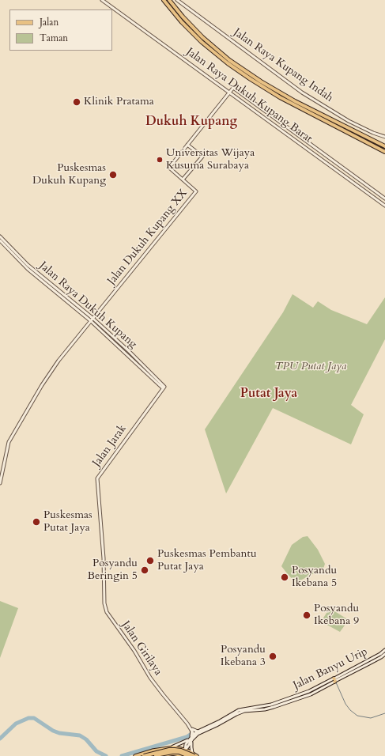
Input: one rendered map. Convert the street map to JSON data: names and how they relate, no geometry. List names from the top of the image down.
{
  "streets": {
    "street": [
      "Jalan Raya Kupang Indah",
      "Jalan Raya Dukuh Kupang Barat",
      "Jalan Dukuh Kupang XX",
      "Jalan Raya Dukuh Kupang",
      "Jalan Jarak",
      "Jalan Girilaya",
      "Jalan Banyu Urip"
    ]
  },
  "crossings": [
    ["Jalan Dukuh Kupang XX", "Jalan Raya Dukuh Kupang"],
    ["Jalan Raya Dukuh Kupang", "Jalan Jarak"],
    ["Jalan Jarak", "Jalan Girilaya"],
    ["Jalan Girilaya", "Jalan Banyu Urip"]
  ],
  "districts": ["Dukuh Kupang", "Putat Jaya"],
  "parks": ["TPU Putat Jaya"],
  "places": [
    "Klinik Pratama",
    "Universitas Wijaya Kusuma Surabaya",
    "Puskesmas Dukuh Kupang",
    "Puskesmas Putat Jaya",
    "Puskesmas Pembantu Putat Jaya",
    "Posyandu Beringin 5",
    "Posyandu Ikebana 5",
    "Posyandu Ikebana 9",
    "Posyandu Ikebana 3"
  ],
  "legend": ["Jalan", "Taman"]
}
